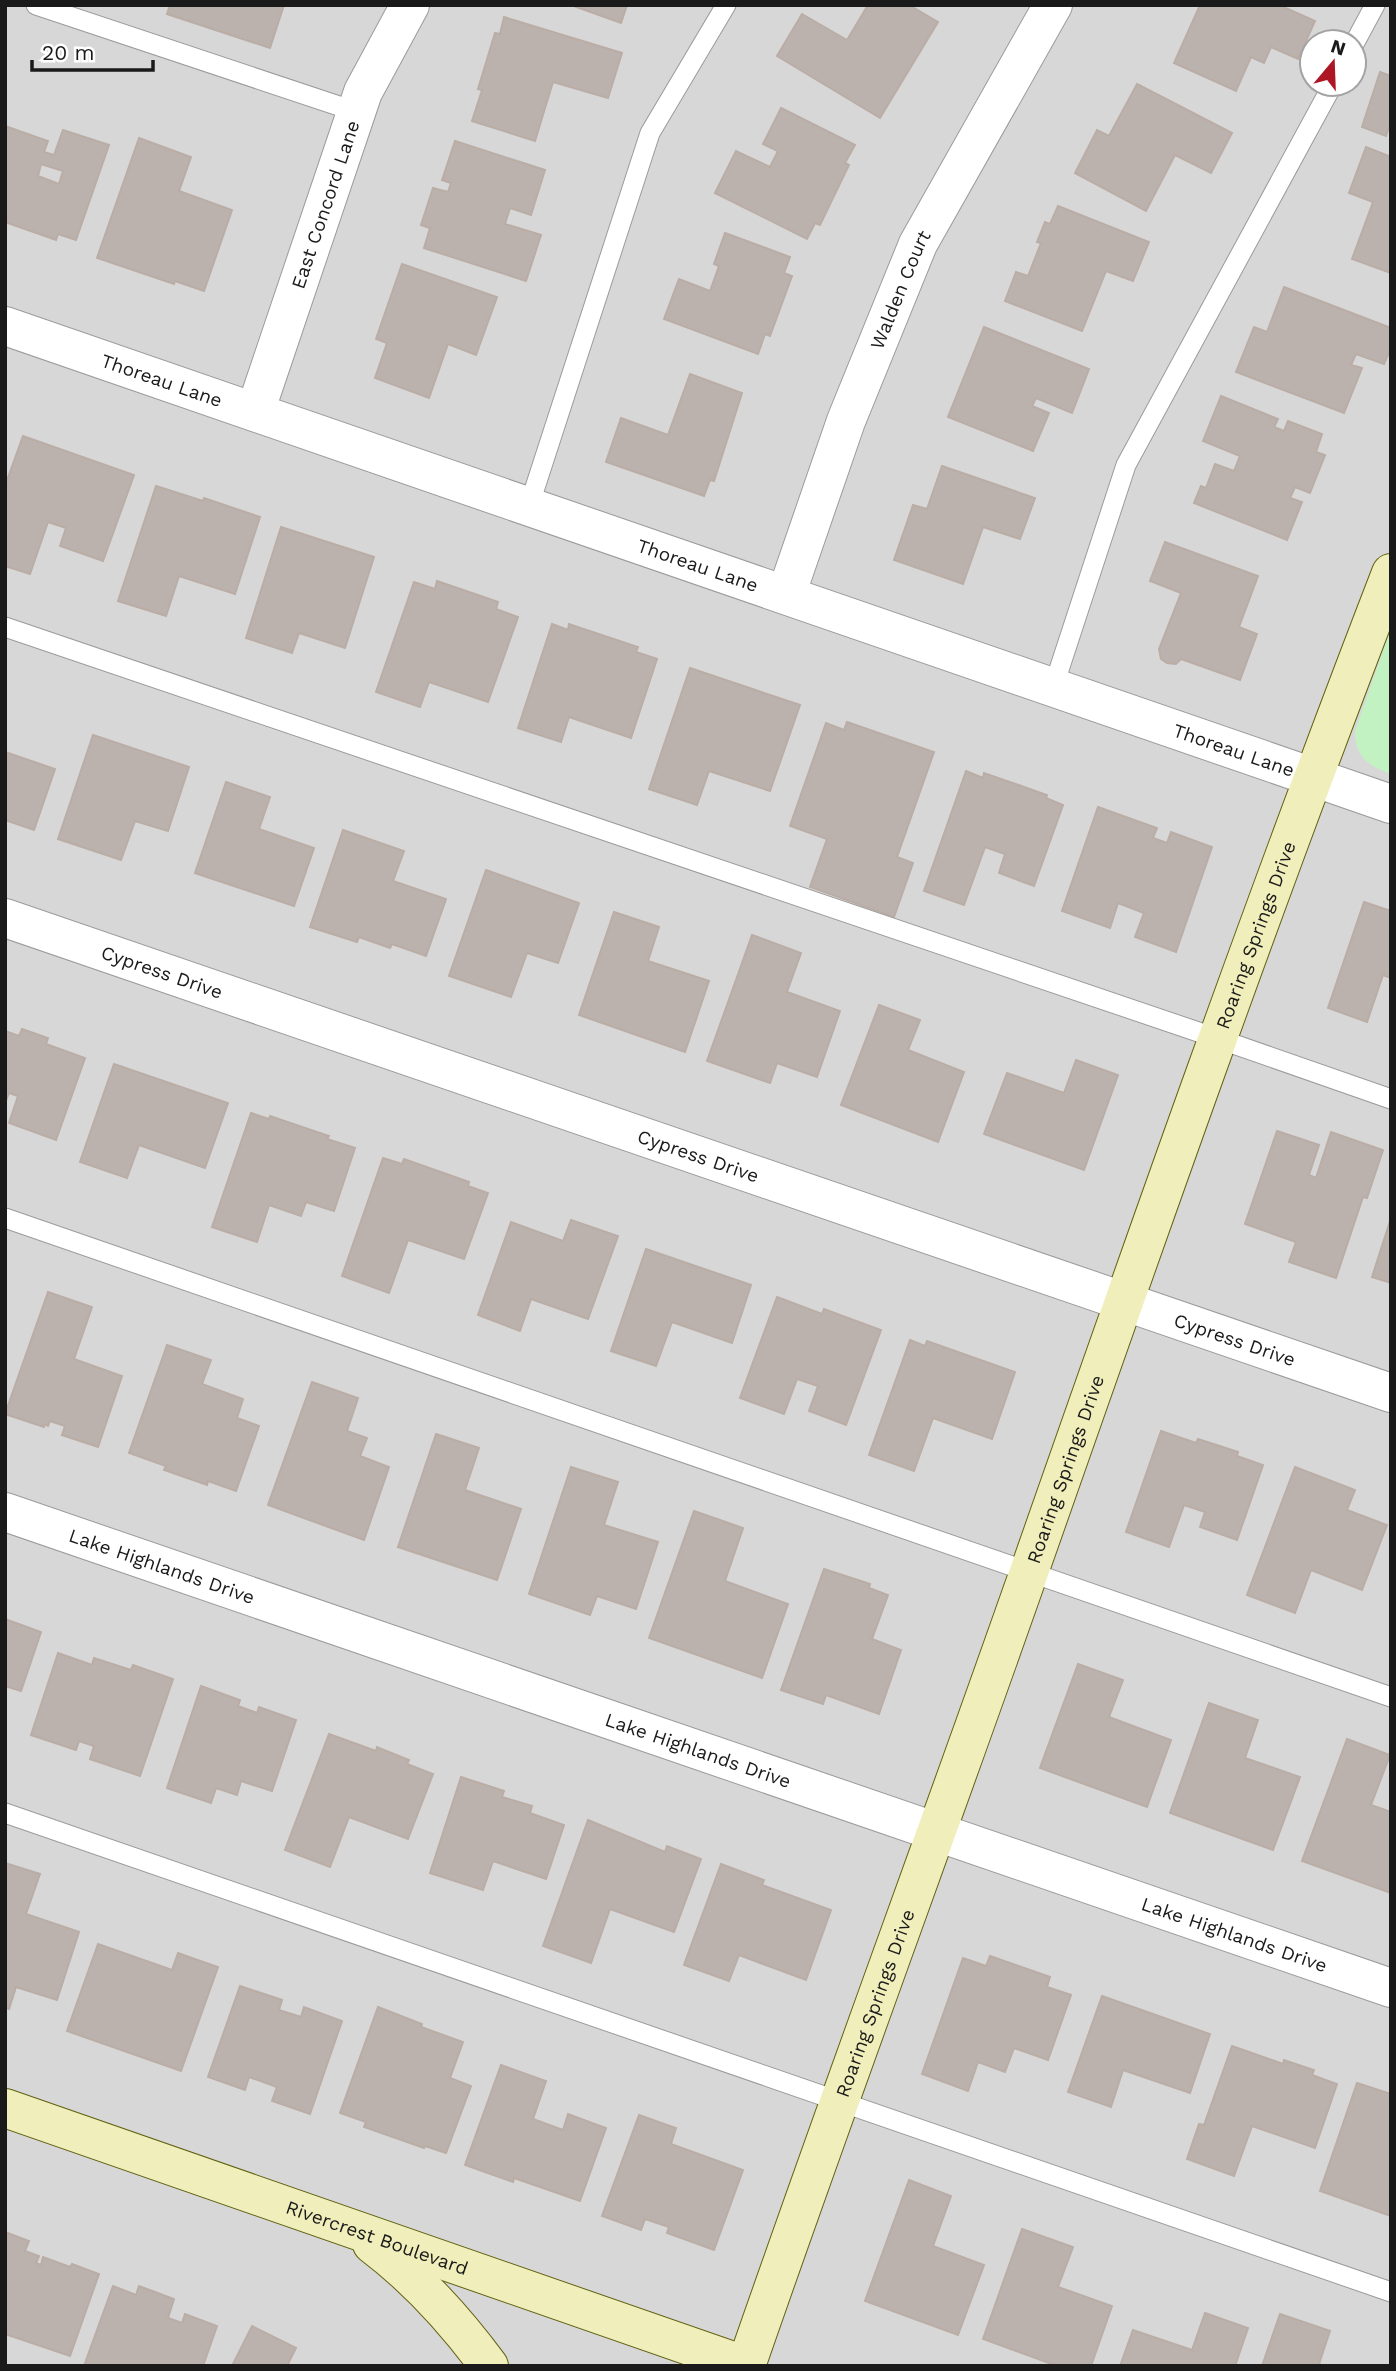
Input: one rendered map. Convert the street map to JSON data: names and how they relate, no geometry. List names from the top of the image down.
{
  "streets": {
    "street": [
      "East Concord Lane",
      "Walden Court",
      "Thoreau Lane",
      "Roaring Springs Drive",
      "Cypress Drive",
      "Lake Highlands Drive",
      "Rivercrest Boulevard"
    ]
  },
  "crossings": [
    ["East Concord Lane", "Thoreau Lane"],
    ["Walden Court", "Thoreau Lane"],
    ["Thoreau Lane", "Roaring Springs Drive"],
    ["Roaring Springs Drive", "Cypress Drive"],
    ["Roaring Springs Drive", "Lake Highlands Drive"],
    ["Roaring Springs Drive", "Rivercrest Boulevard"]
  ],
  "scale_bar": "20 m",
  "north": "top"
}
